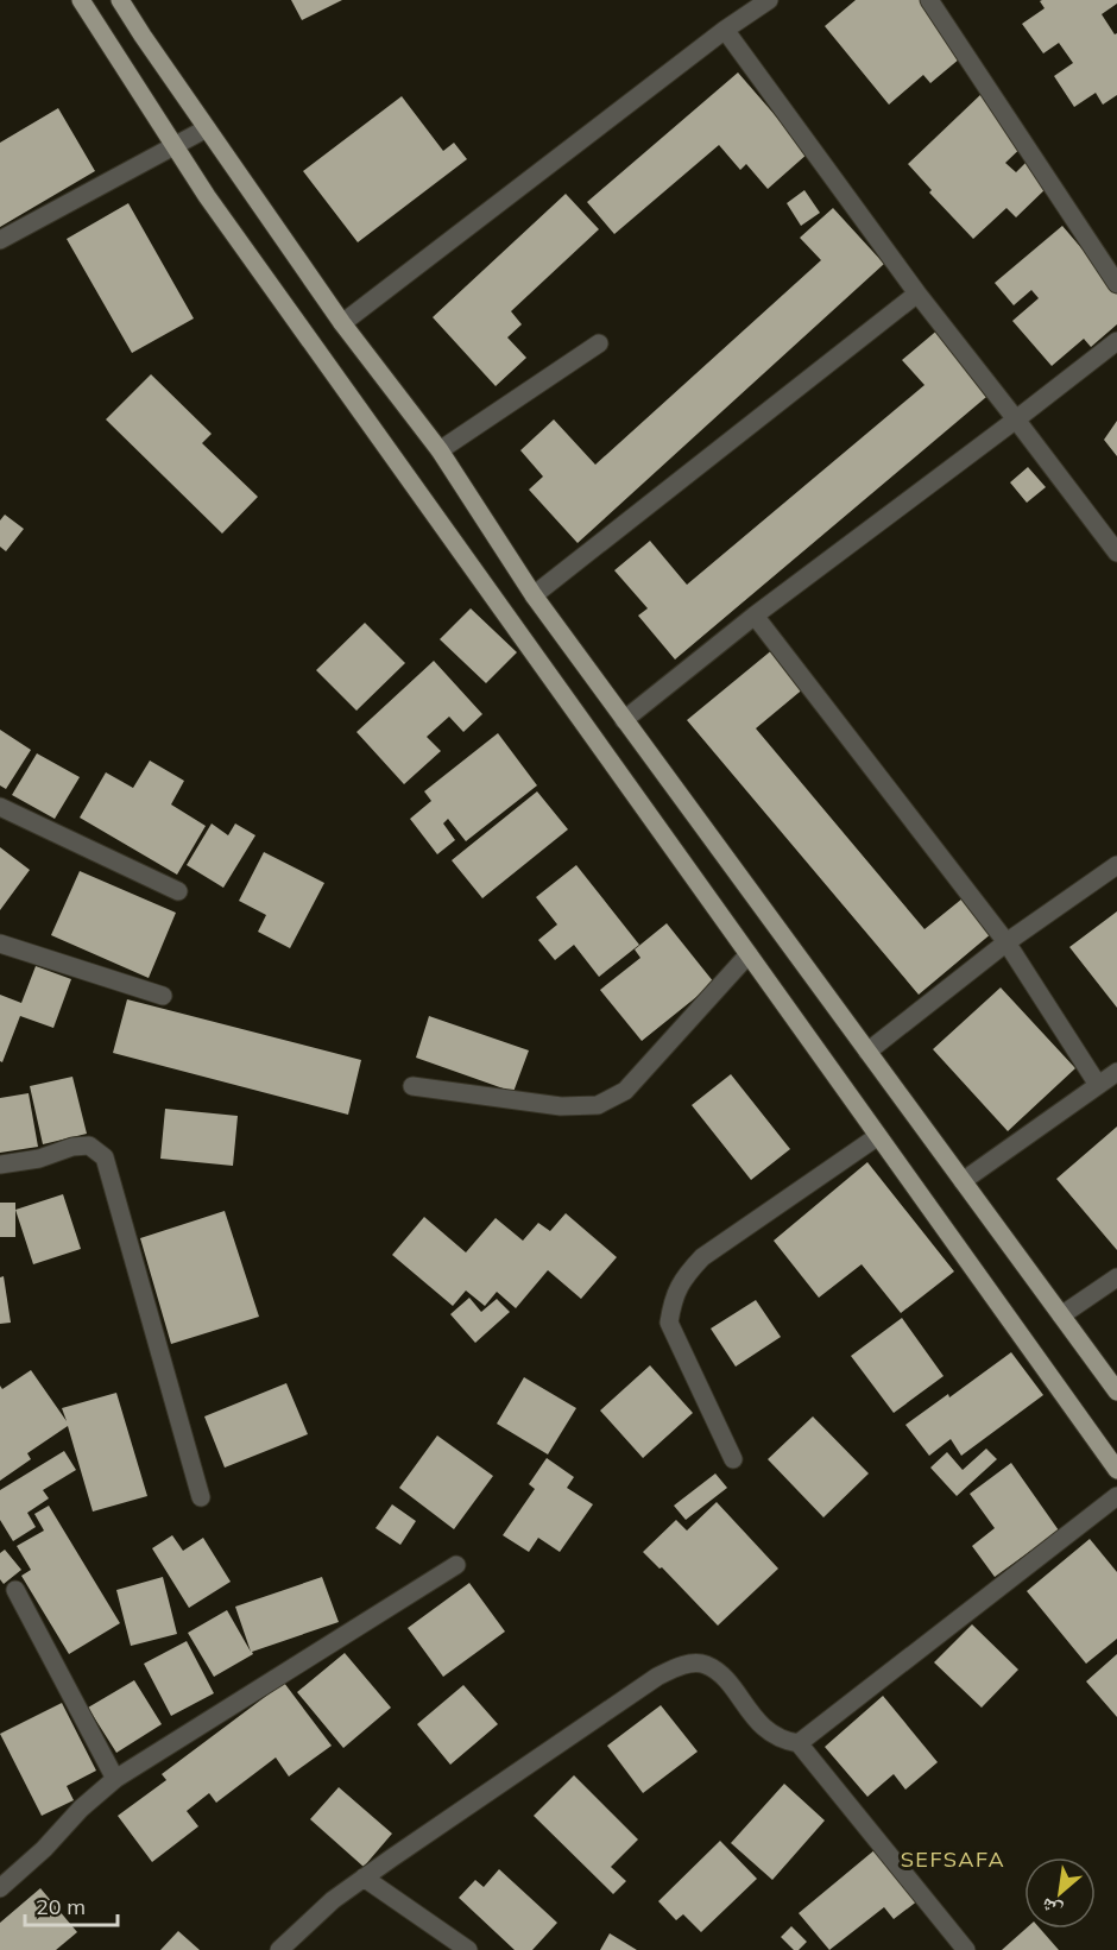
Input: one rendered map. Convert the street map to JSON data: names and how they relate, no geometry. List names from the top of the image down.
{
  "districts": ["SEFSAFA"],
  "scale_bar": "20 m",
  "north": "bottom left"
}
